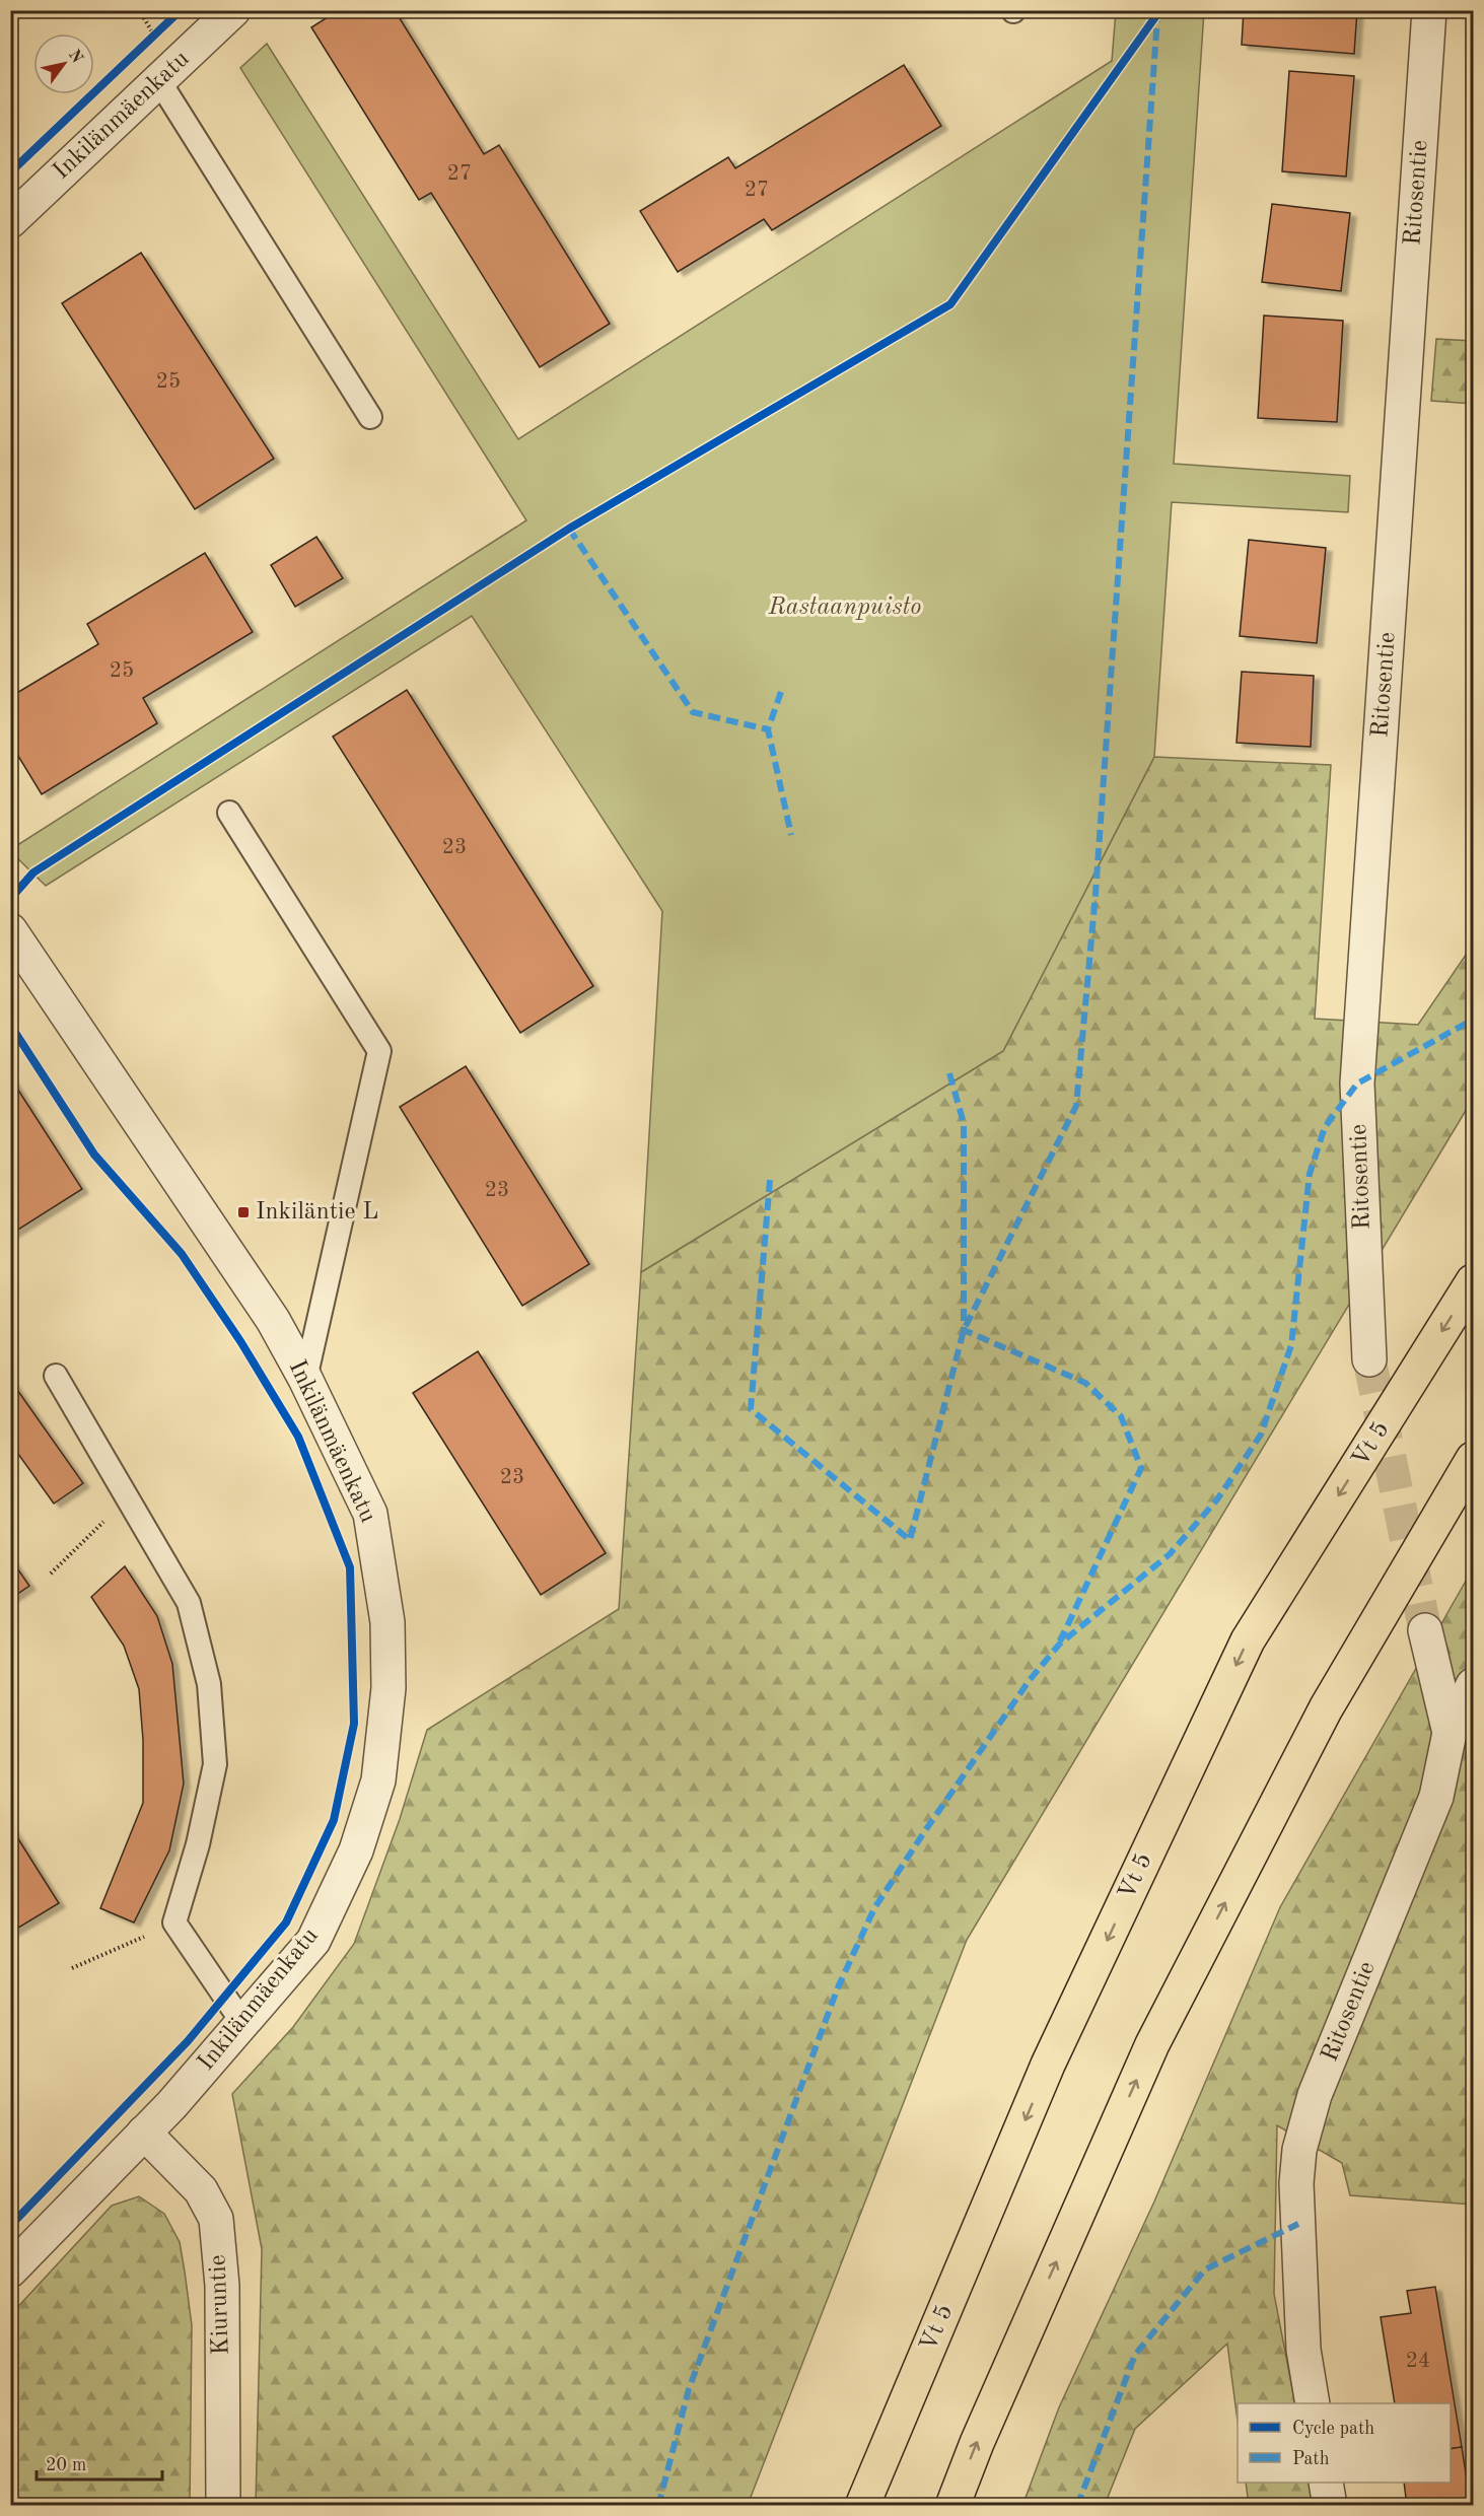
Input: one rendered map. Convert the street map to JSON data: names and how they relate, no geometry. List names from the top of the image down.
{
  "streets": {
    "highway": ["Vt 5"],
    "street": ["Inkilänmäenkatu", "Ritosentie", "Kiuruntie"]
  },
  "crossings": [
    ["Inkilänmäenkatu", "Kiuruntie"]
  ],
  "parks": ["Rastaanpuisto"],
  "places": {
    "transit": ["Inkiläntie L"]
  },
  "house_numbers": [
    "27",
    "27",
    "25",
    "25",
    "23",
    "23",
    "23",
    "24"
  ],
  "legend": ["Cycle path", "Path"],
  "scale_bar": "20 m",
  "north": "top right"
}
